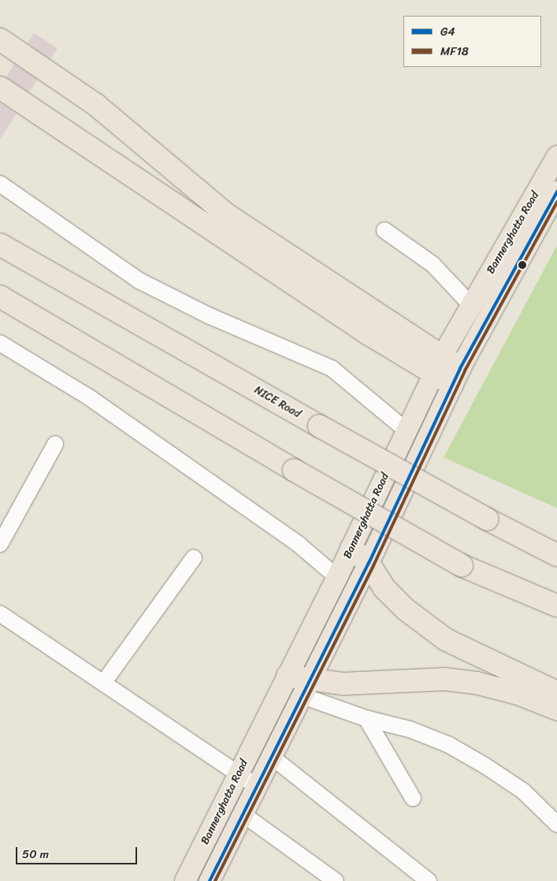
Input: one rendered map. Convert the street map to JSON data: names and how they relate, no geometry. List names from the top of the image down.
{
  "streets": {
    "highway": ["NICE Road"],
    "main road": ["Bannerghatta Road"]
  },
  "lines": ["transit line G4", "transit line MF18"],
  "legend": ["G4", "MF18"],
  "scale_bar": "50 m"
}
